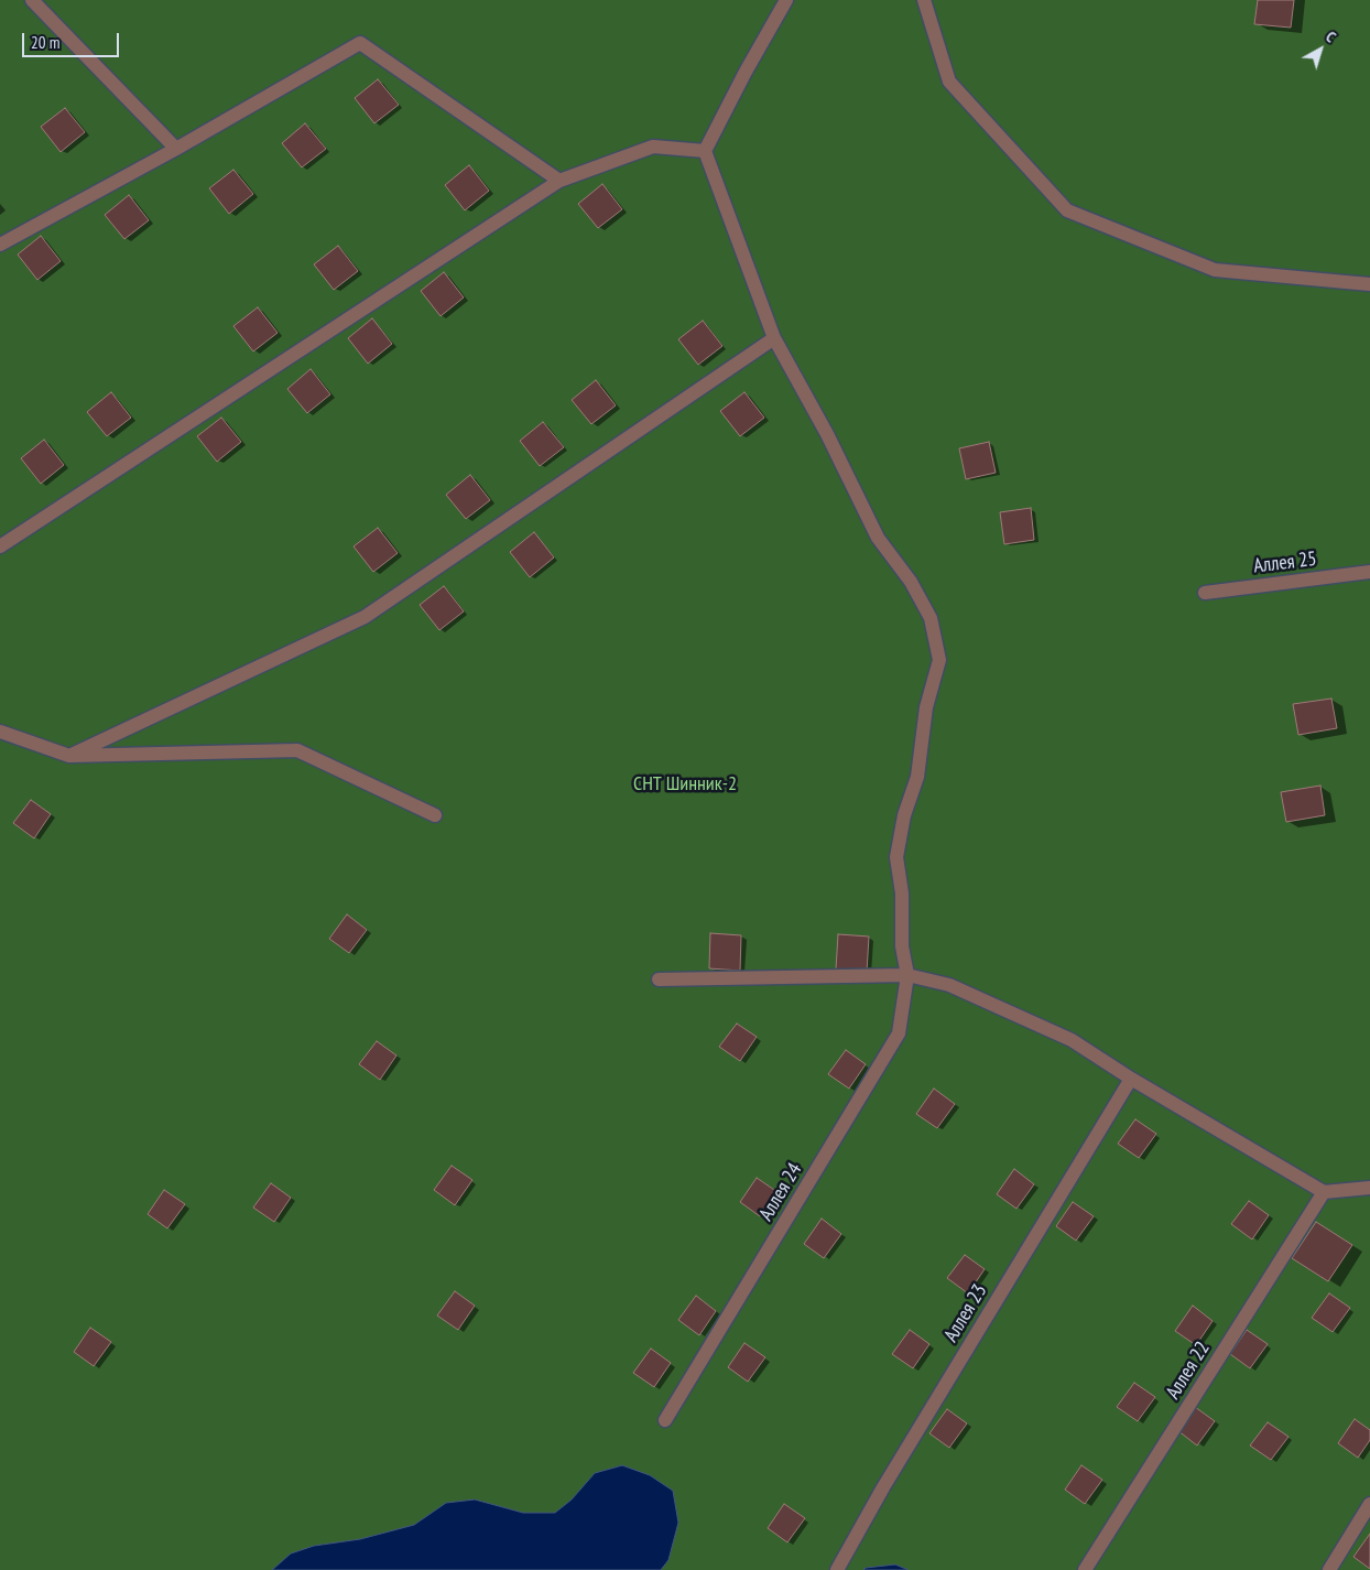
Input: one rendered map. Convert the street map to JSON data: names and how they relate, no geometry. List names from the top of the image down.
{
  "streets": {
    "lane": [
      "Аллея 25",
      "Аллея 24",
      "Аллея 23",
      "Аллея 22"
    ]
  },
  "parks": ["СНТ Шинник-2"],
  "scale_bar": "20 m",
  "north": "top right"
}
